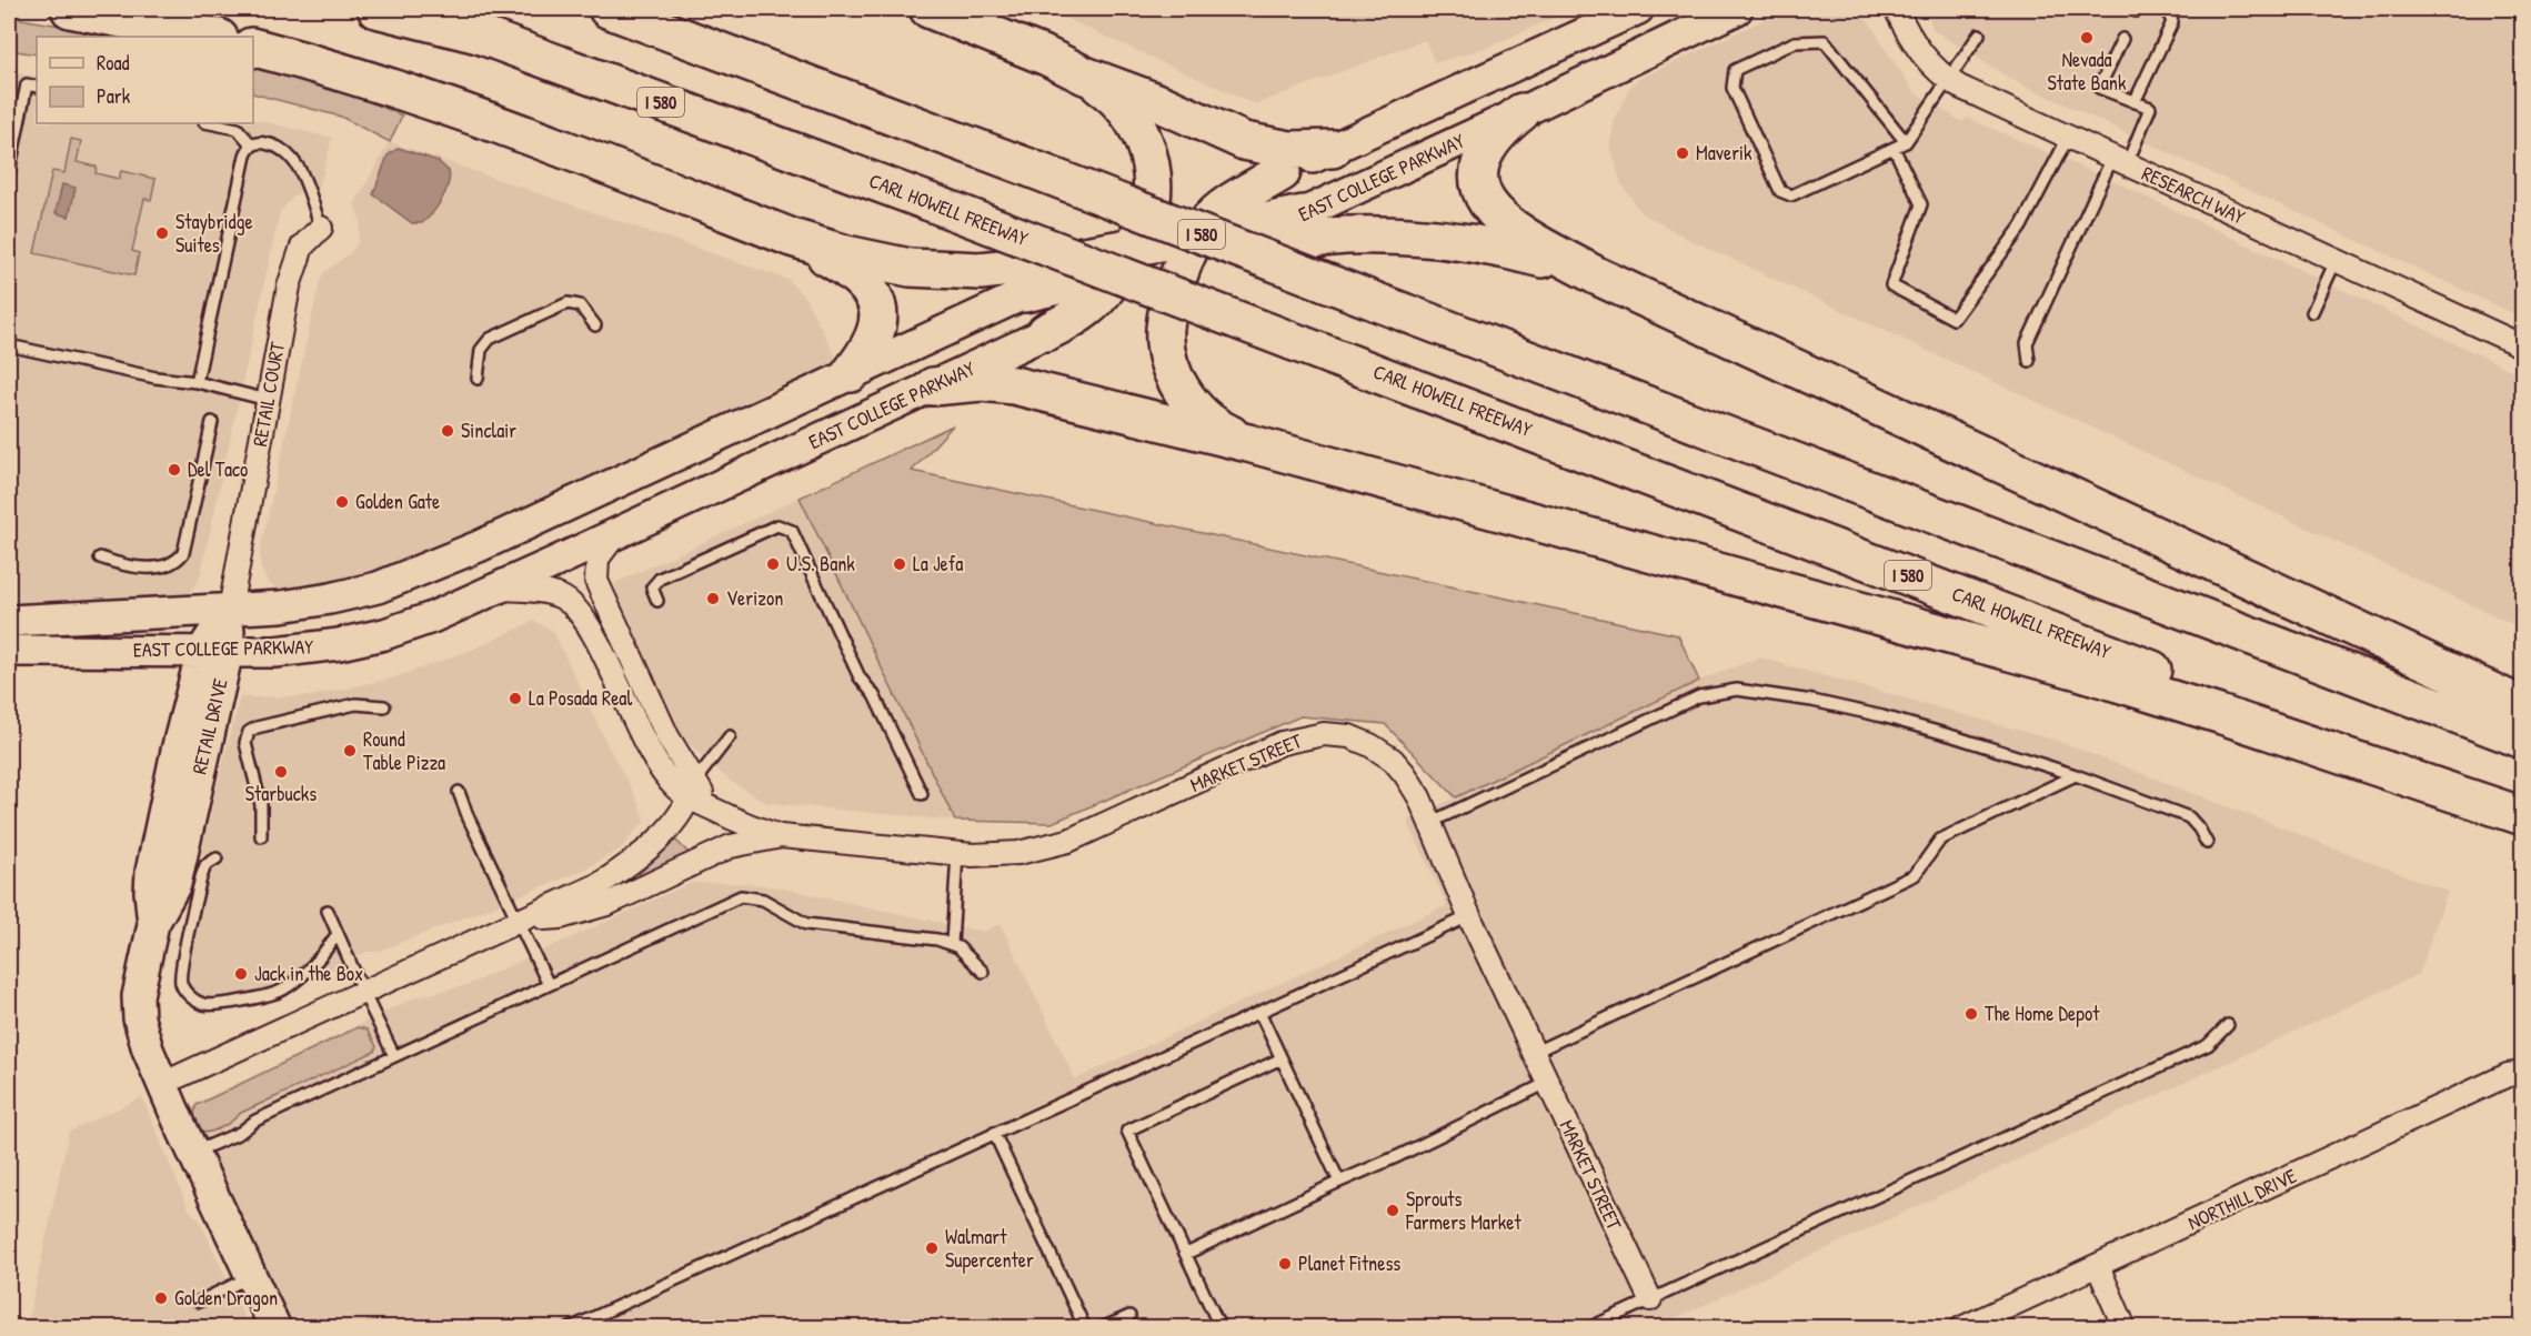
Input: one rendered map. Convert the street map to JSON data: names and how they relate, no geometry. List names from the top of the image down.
{
  "streets": {
    "highway": ["I 580", "CARL HOWELL FREEWAY"],
    "main road": ["EAST COLLEGE PARKWAY", "RETAIL DRIVE"],
    "street": [
      "RESEARCH WAY",
      "RETAIL COURT",
      "MARKET STREET",
      "NORTHILL DRIVE"
    ]
  },
  "crossings": [
    ["EAST COLLEGE PARKWAY", "RETAIL COURT"],
    ["EAST COLLEGE PARKWAY", "RETAIL DRIVE"],
    ["EAST COLLEGE PARKWAY", "MARKET STREET"],
    ["RETAIL COURT", "RETAIL DRIVE"]
  ],
  "places": [
    "Nevada State Bank",
    "Maverik",
    "Staybridge Suites",
    "Sinclair",
    "Del Taco",
    "Golden Gate",
    "U.S. Bank",
    "La Jefa",
    "Verizon",
    "La Posada Real",
    "Round Table Pizza",
    "Starbucks",
    "Jack in the Box",
    "The Home Depot",
    "Sprouts Farmers Market",
    "Walmart Supercenter",
    "Planet Fitness",
    "Golden Dragon"
  ],
  "legend": ["Road", "Park"]
}
